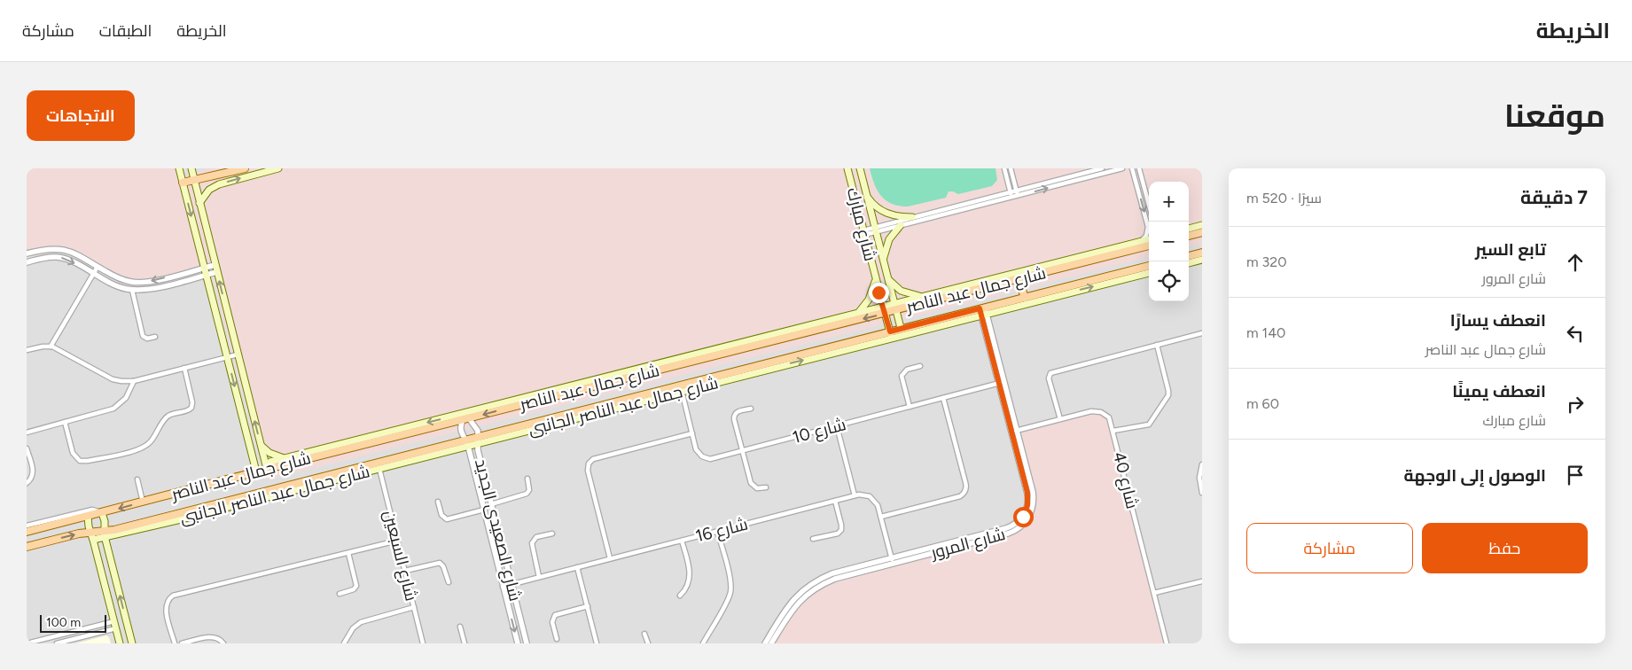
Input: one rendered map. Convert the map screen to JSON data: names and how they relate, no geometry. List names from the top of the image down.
{
  "streets": {
    "main road": ["شارع مبارك", "شارع جمال عبد الناصر", "شارع جمال عبد الناصر الجانبى"],
    "street": [
      "شارع 10",
      "شارع 40",
      "شارع الصعيدى الجديد",
      "شارع 16",
      "شارع المرور",
      "شارع السبعين"
    ]
  },
  "crossings": [
    ["شارع مبارك", "شارع جمال عبد الناصر"],
    ["شارع مبارك", "شارع جمال عبد الناصر الجانبى"],
    ["شارع جمال عبد الناصر", "شارع جمال عبد الناصر الجانبى"],
    ["شارع جمال عبد الناصر", "شارع الصعيدى الجديد"],
    ["شارع جمال عبد الناصر", "شارع المرور"],
    ["شارع جمال عبد الناصر الجانبى", "شارع 10"],
    ["شارع جمال عبد الناصر الجانبى", "شارع الصعيدى الجديد"],
    ["شارع جمال عبد الناصر الجانبى", "شارع المرور"],
    ["شارع جمال عبد الناصر الجانبى", "شارع السبعين"],
    ["شارع 10", "شارع المرور"],
    ["شارع 40", "شارع المرور"],
    ["شارع الصعيدى الجديد", "شارع 16"]
  ],
  "scale_bar": "100 m",
  "page": {
    "header": "الخريطة",
    "nav": ["الخريطة", "الطبقات", "مشاركة"],
    "title": "موقعنا",
    "buttons": [
      "الاتجاهات",
      ["حفظ", "مشاركة"]
    ],
    "heading": ["7 دقيقة", "سيرًا · 520 m"],
    "map_buttons": ["+", "−"],
    "list": [
      ["تابع السير", "شارع المرور", "320 m"],
      ["انعطف يسارًا", "شارع جمال عبد الناصر", "140 m"],
      ["انعطف يمينًا", "شارع مبارك", "60 m"],
      "الوصول إلى الوجهة"
    ],
    "scale": "100 m"
  }
}
